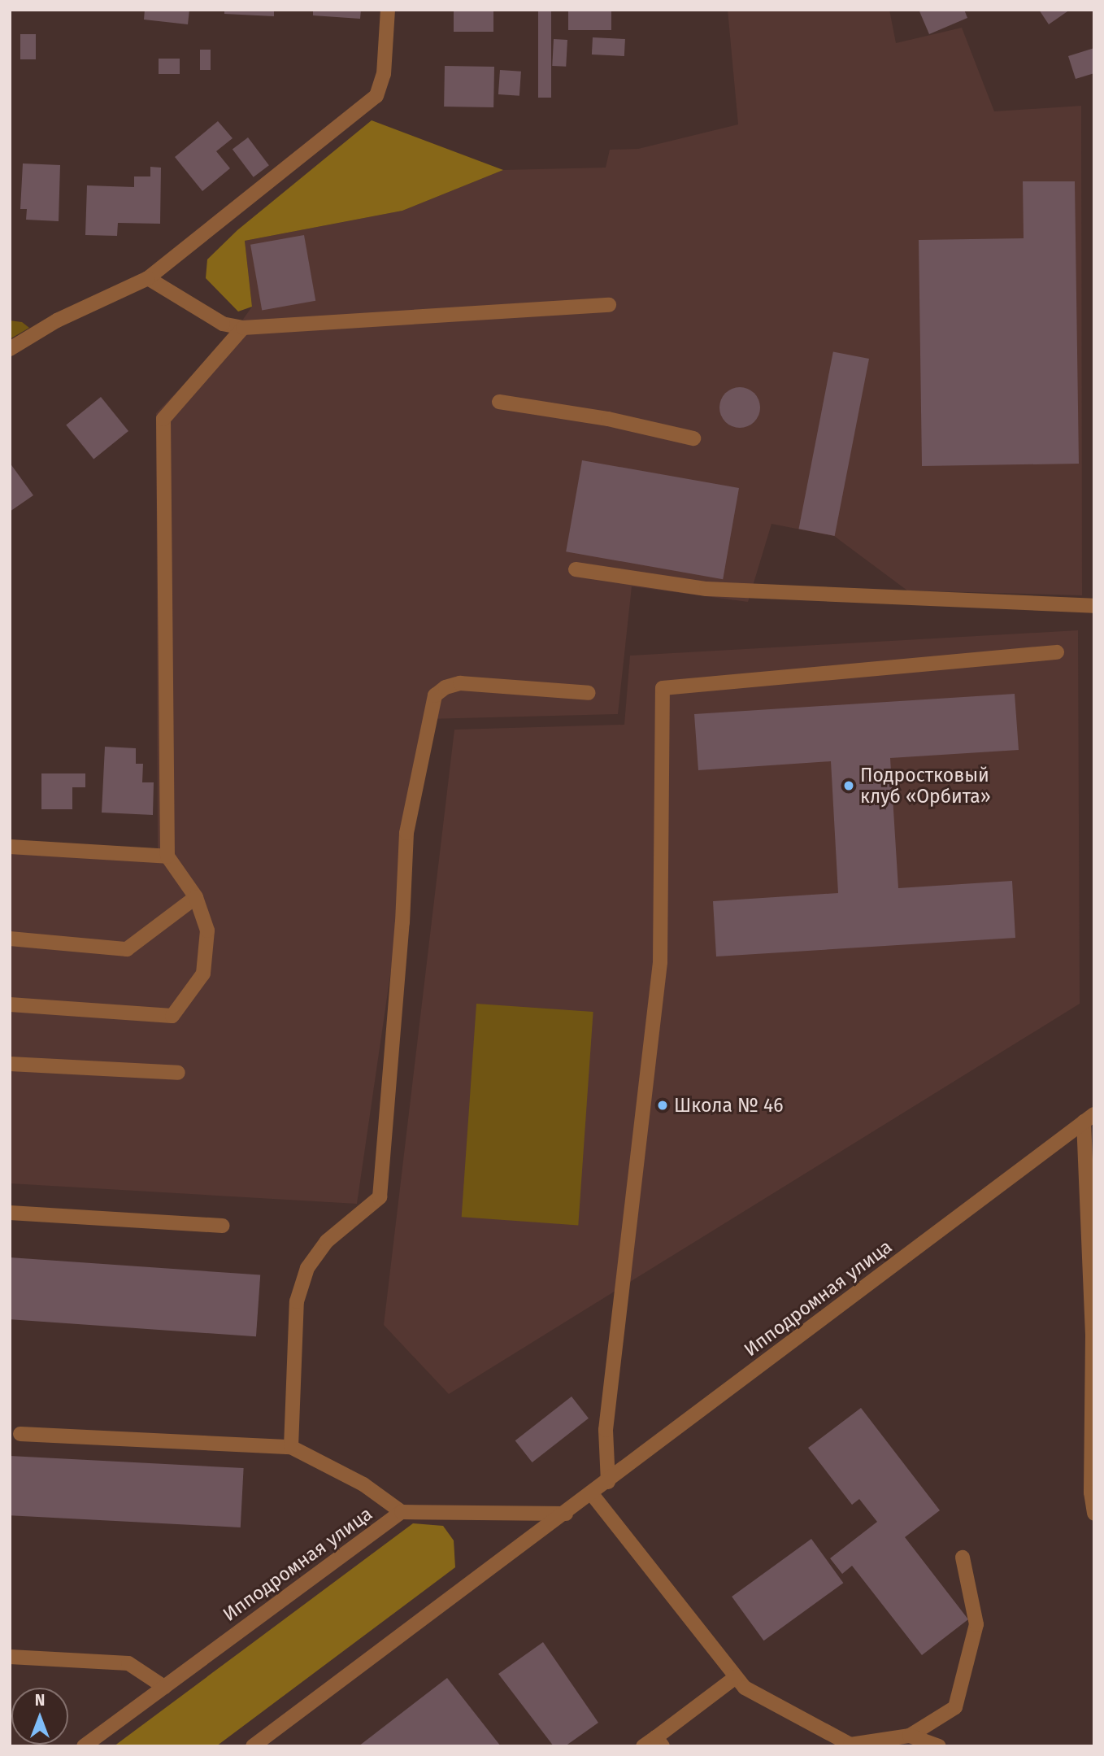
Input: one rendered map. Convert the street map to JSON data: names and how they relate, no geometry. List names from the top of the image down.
{
  "streets": {
    "street": ["Ипподромная улица"]
  },
  "places": ["Подростковый клуб «Орбита»", "Школа № 46"],
  "north": "top"
}
